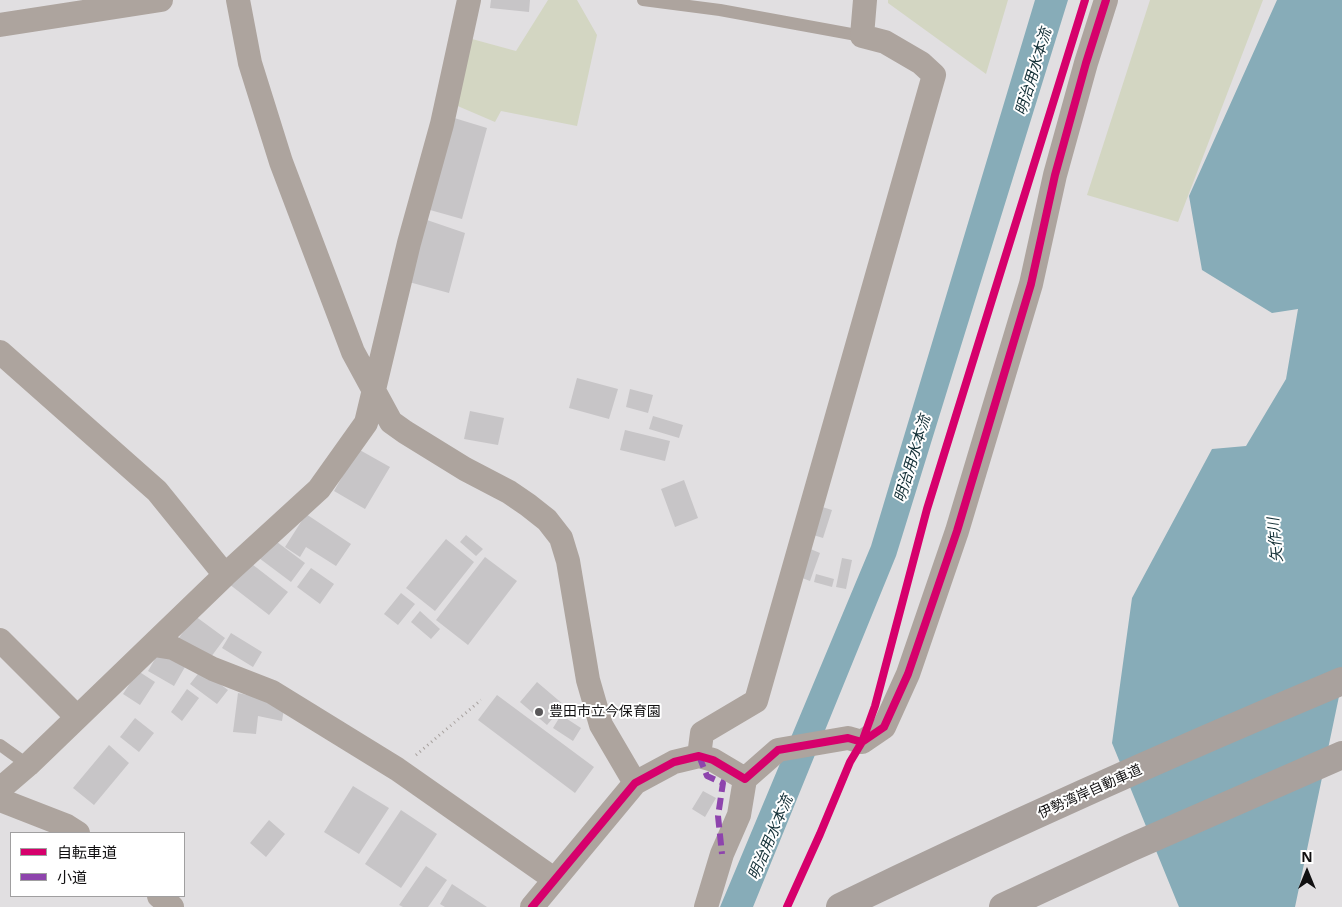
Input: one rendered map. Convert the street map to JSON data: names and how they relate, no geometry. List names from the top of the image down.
{
  "streets": {
    "highway": ["伊勢湾岸自動車道"]
  },
  "water": ["明治用水本流", "矢作川"],
  "places": ["豊田市立今保育園"],
  "legend": ["自転車道", "小道"],
  "north": "top"
}
